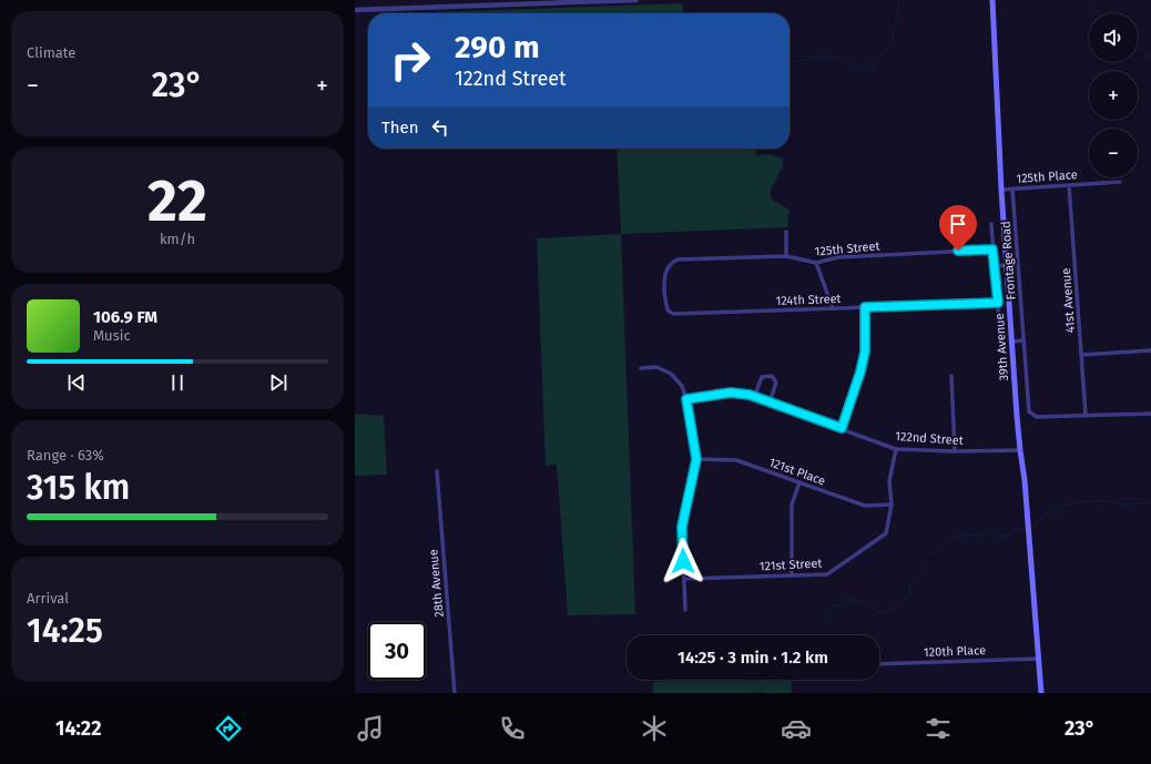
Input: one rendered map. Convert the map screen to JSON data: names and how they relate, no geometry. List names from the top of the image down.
{
  "streets": {
    "main road": ["39th Avenue"],
    "street": [
      "125th Place",
      "125th Street",
      "Frontage Road",
      "124th Street",
      "41st Avenue",
      "122nd Street",
      "121st Place",
      "121st Street",
      "28th Avenue",
      "120th Place"
    ]
  },
  "crossings": [
    ["125th Place", "Frontage Road"],
    ["125th Place", "41st Avenue"],
    ["125th Place", "39th Avenue"],
    ["125th Street", "124th Street"],
    ["125th Street", "39th Avenue"],
    ["Frontage Road", "41st Avenue"],
    ["124th Street", "39th Avenue"],
    ["39th Avenue", "122nd Street"],
    ["39th Avenue", "120th Place"],
    ["121st Place", "121st Street"]
  ],
  "page": {
    "tile": [
      "Climate",
      ["22", "km/h"],
      ["Range · 63%", "315 km"],
      ["Arrival", "14:25"]
    ],
    "map_buttons": ["+", "−"],
    "turn": ["290 m", "122nd Street"],
    "heat": ["−", "23°", "+"],
    "then": "Then",
    "song": ["106.9 FM", "Music"],
    "limit": "30",
    "trip": "14:25 · 3 min · 1.2 km",
    "tabs": ["14:22", "23°"]
  }
}
